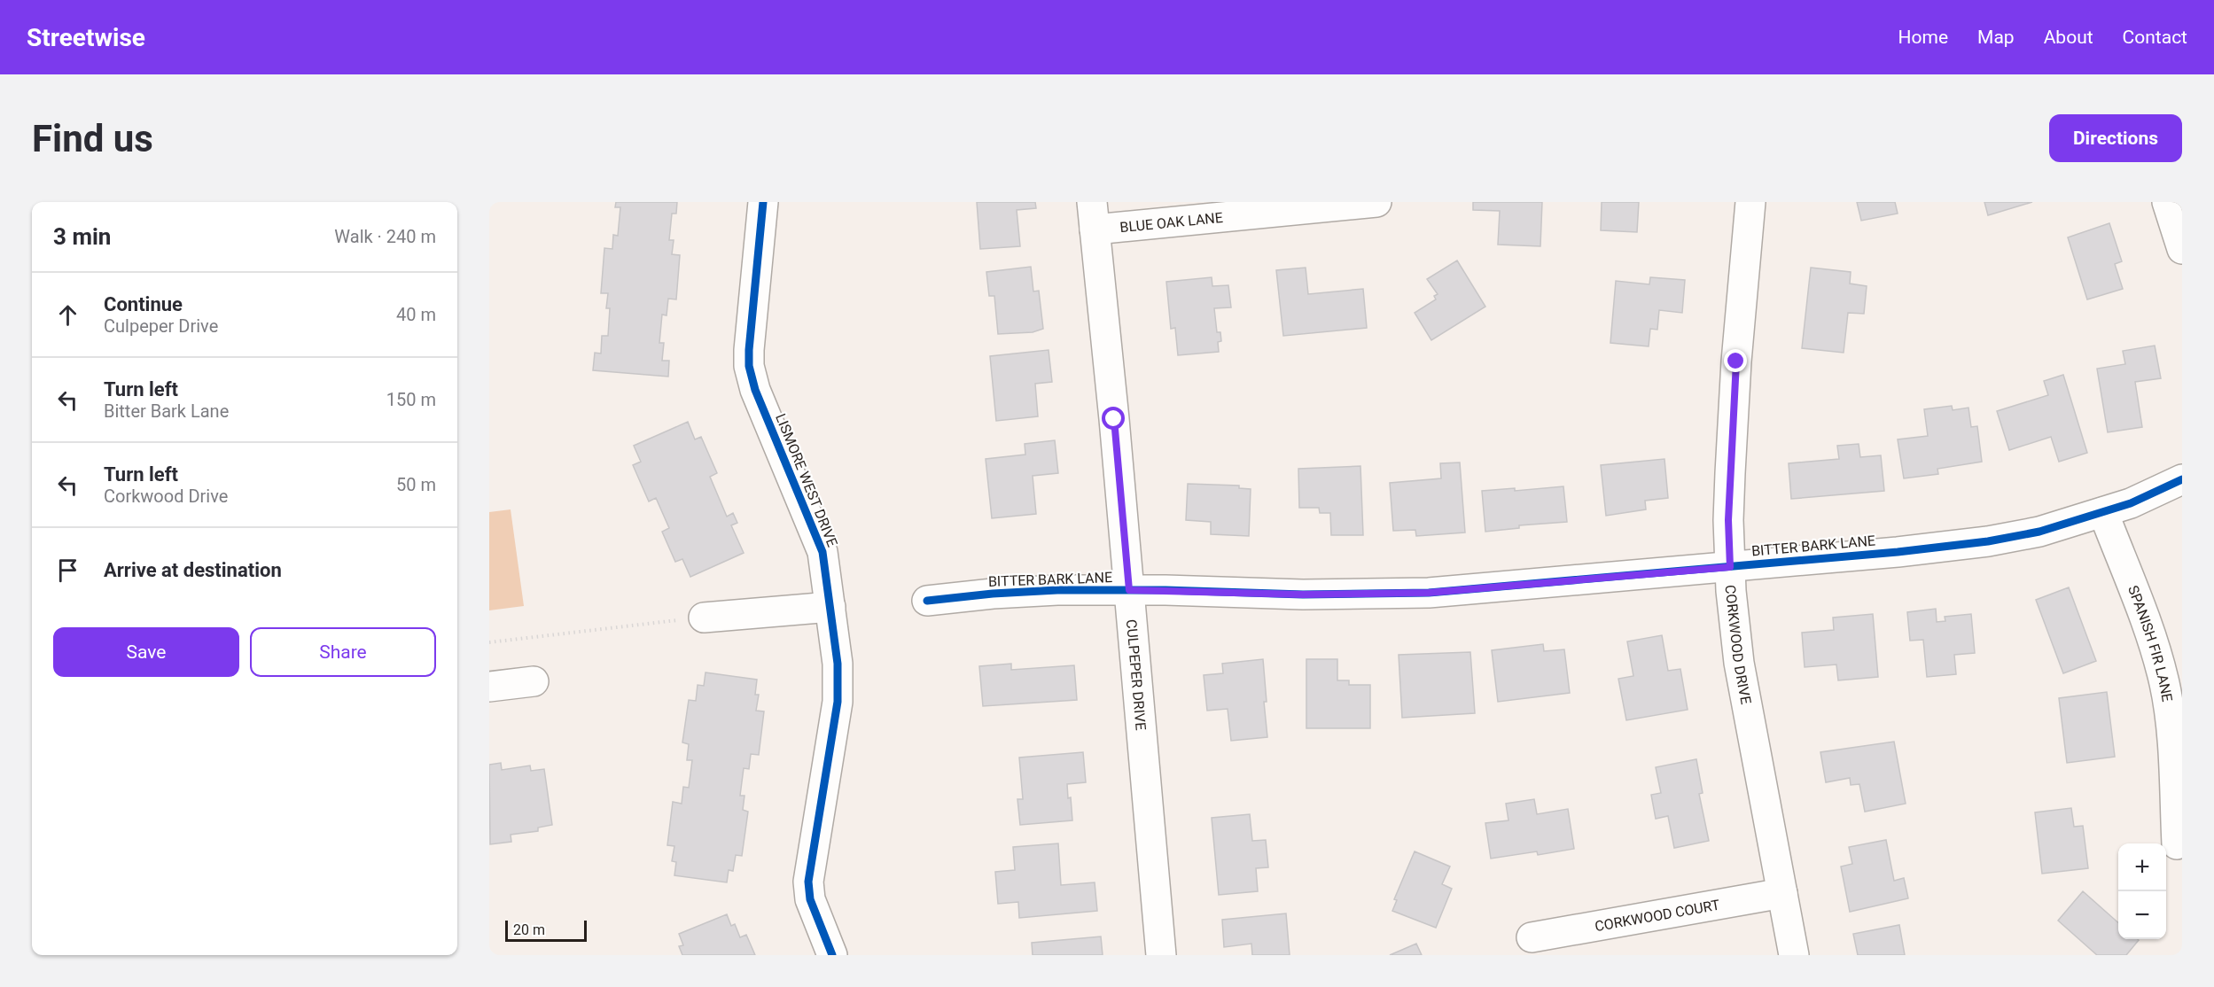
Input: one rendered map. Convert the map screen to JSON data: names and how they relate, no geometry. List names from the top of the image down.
{
  "streets": {
    "street": [
      "BLUE OAK LANE",
      "LISMORE WEST DRIVE",
      "BITTER BARK LANE",
      "CORKWOOD DRIVE",
      "SPANISH FIR LANE",
      "CULPEPER DRIVE",
      "CORKWOOD COURT"
    ]
  },
  "crossings": [
    ["BLUE OAK LANE", "CULPEPER DRIVE"],
    ["BITTER BARK LANE", "CORKWOOD DRIVE"],
    ["BITTER BARK LANE", "SPANISH FIR LANE"],
    ["BITTER BARK LANE", "CULPEPER DRIVE"],
    ["CORKWOOD DRIVE", "CORKWOOD COURT"]
  ],
  "scale_bar": "20 m",
  "page": {
    "header": "Streetwise",
    "nav": [
      "Home",
      "Map",
      "About",
      "Contact"
    ],
    "buttons": [
      "Directions",
      ["Save", "Share"]
    ],
    "title": "Find us",
    "heading": ["3 min", "Walk · 240 m"],
    "list": [
      ["Continue", "Culpeper Drive", "40 m"],
      ["Turn left", "Bitter Bark Lane", "150 m"],
      ["Turn left", "Corkwood Drive", "50 m"],
      "Arrive at destination"
    ],
    "map_buttons": ["+", "−"],
    "scale": "20 m"
  }
}
